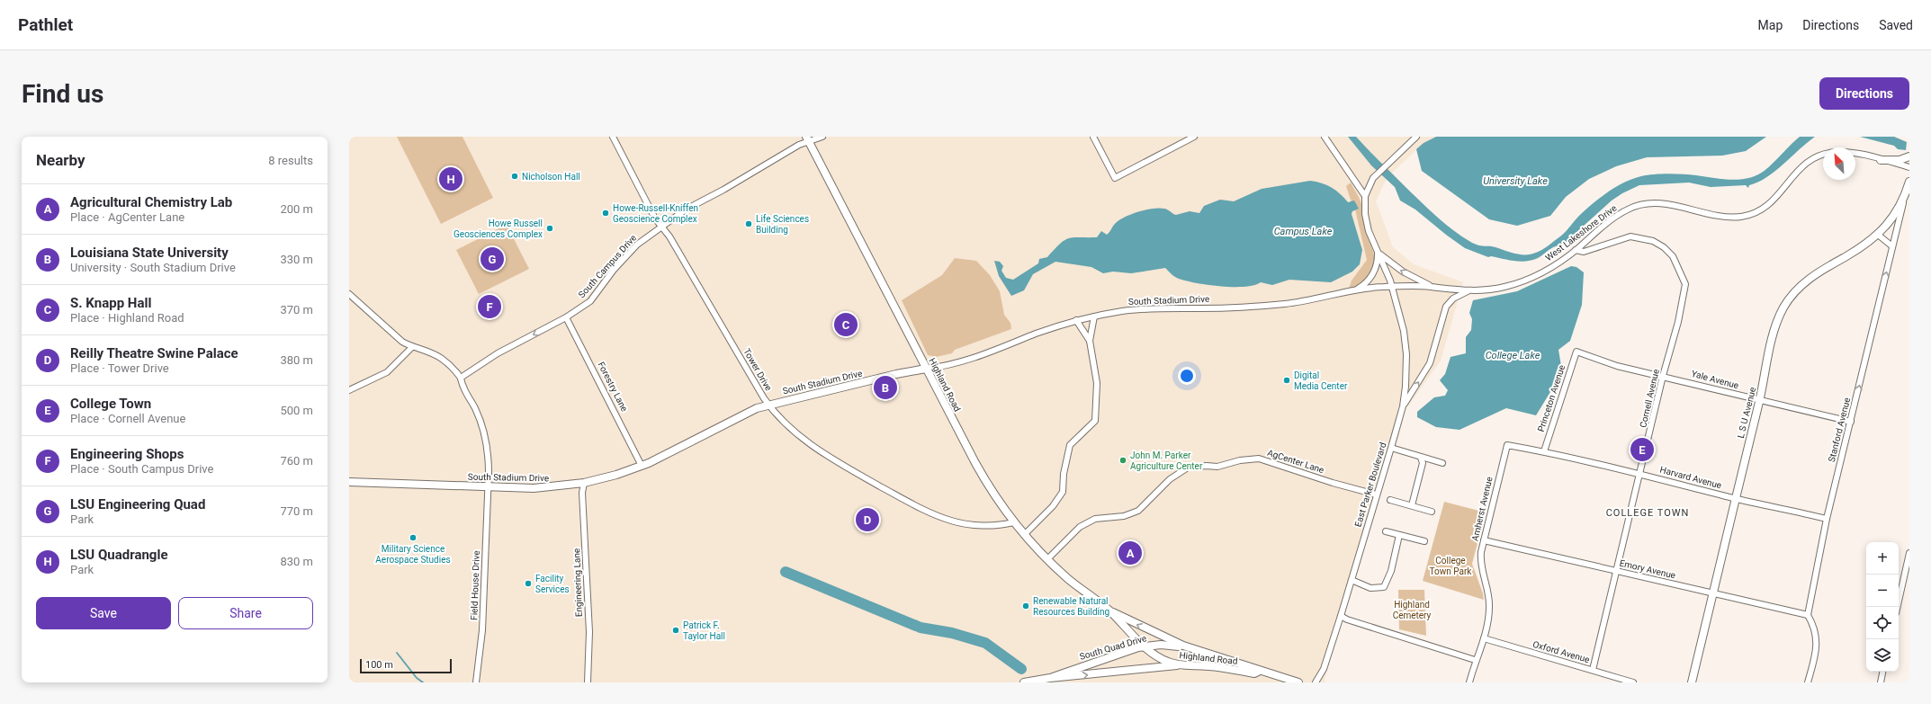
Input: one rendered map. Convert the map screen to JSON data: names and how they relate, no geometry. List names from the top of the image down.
{
  "streets": {
    "street": [
      "West Lakeshore Drive",
      "South Campus Drive",
      "South Stadium Drive",
      "Tower Drive",
      "Yale Avenue",
      "Highland Road",
      "Forestry Lane",
      "Princeton Avenue",
      "Cornell Avenue",
      "L S U Avenue",
      "Stanford Avenue",
      "AgCenter Lane",
      "Harvard Avenue",
      "East Parker Boulevard",
      "Amherst Avenue",
      "Emory Avenue",
      "Engineering Lane",
      "Field House Drive",
      "South Quad Drive",
      "Oxford Avenue"
    ]
  },
  "crossings": [
    ["West Lakeshore Drive", "South Stadium Drive"],
    ["West Lakeshore Drive", "Cornell Avenue"],
    ["West Lakeshore Drive", "East Parker Boulevard"],
    ["South Campus Drive", "Tower Drive"],
    ["South Campus Drive", "Highland Road"],
    ["South Campus Drive", "Forestry Lane"],
    ["South Campus Drive", "Field House Drive"],
    ["South Stadium Drive", "Tower Drive"],
    ["South Stadium Drive", "Highland Road"],
    ["South Stadium Drive", "Forestry Lane"],
    ["South Stadium Drive", "East Parker Boulevard"],
    ["South Stadium Drive", "Engineering Lane"],
    ["South Stadium Drive", "Field House Drive"],
    ["Tower Drive", "Highland Road"],
    ["Yale Avenue", "Princeton Avenue"],
    ["Yale Avenue", "Cornell Avenue"],
    ["Yale Avenue", "L S U Avenue"],
    ["Yale Avenue", "Stanford Avenue"],
    ["Highland Road", "AgCenter Lane"],
    ["Highland Road", "South Quad Drive"],
    ["Princeton Avenue", "Harvard Avenue"],
    ["Cornell Avenue", "Harvard Avenue"],
    ["Cornell Avenue", "Emory Avenue"],
    ["Cornell Avenue", "Oxford Avenue"],
    ["L S U Avenue", "Stanford Avenue"],
    ["L S U Avenue", "Harvard Avenue"],
    ["L S U Avenue", "Emory Avenue"],
    ["Stanford Avenue", "Harvard Avenue"],
    ["Stanford Avenue", "Emory Avenue"],
    ["AgCenter Lane", "East Parker Boulevard"],
    ["Harvard Avenue", "Amherst Avenue"],
    ["Amherst Avenue", "Emory Avenue"],
    ["Amherst Avenue", "Oxford Avenue"]
  ],
  "one_way": ["Stanford Avenue"],
  "districts": ["COLLEGE TOWN"],
  "water": ["University Lake", "Campus Lake", "College Lake"],
  "parks": ["College Town Park", "Highland Cemetery"],
  "places": [
    "Nicholson Hall",
    "Howe-Russell-Kniffen Geoscience Complex",
    "Life Sciences Building",
    "Howe Russell Geosciences Complex",
    "Digital Media Center",
    "John M. Parker Agriculture Center",
    "Military Science Aerospace Studies",
    "Facility Services",
    "Renewable Natural Resources Building",
    "Patrick F. Taylor Hall"
  ],
  "scale_bar": "100 m",
  "north": "top left",
  "page": {
    "header": "Pathlet",
    "nav": ["Map", "Directions", "Saved"],
    "buttons": [
      "Directions",
      ["Save", "Share"]
    ],
    "title": "Find us",
    "heading": ["Nearby", "8 results"],
    "pins": [
      "H",
      "G",
      "F",
      "C",
      "B",
      "E",
      "D",
      "A"
    ],
    "list": [
      {
        "mark": "A",
        "name": "Agricultural Chemistry Lab",
        "note": "Place · AgCenter Lane",
        "value": "200 m"
      },
      {
        "mark": "B",
        "name": "Louisiana State University",
        "note": "University · South Stadium Drive",
        "value": "330 m"
      },
      {
        "mark": "C",
        "name": "S. Knapp Hall",
        "note": "Place · Highland Road",
        "value": "370 m"
      },
      {
        "mark": "D",
        "name": "Reilly Theatre Swine Palace",
        "note": "Place · Tower Drive",
        "value": "380 m"
      },
      {
        "mark": "E",
        "name": "College Town",
        "note": "Place · Cornell Avenue",
        "value": "500 m"
      },
      {
        "mark": "F",
        "name": "Engineering Shops",
        "note": "Place · South Campus Drive",
        "value": "760 m"
      },
      {
        "mark": "G",
        "name": "LSU Engineering Quad",
        "note": "Park",
        "value": "770 m"
      },
      {
        "mark": "H",
        "name": "LSU Quadrangle",
        "note": "Park",
        "value": "830 m"
      }
    ],
    "map_buttons": ["+", "−"],
    "scale": "100 m"
  }
}
